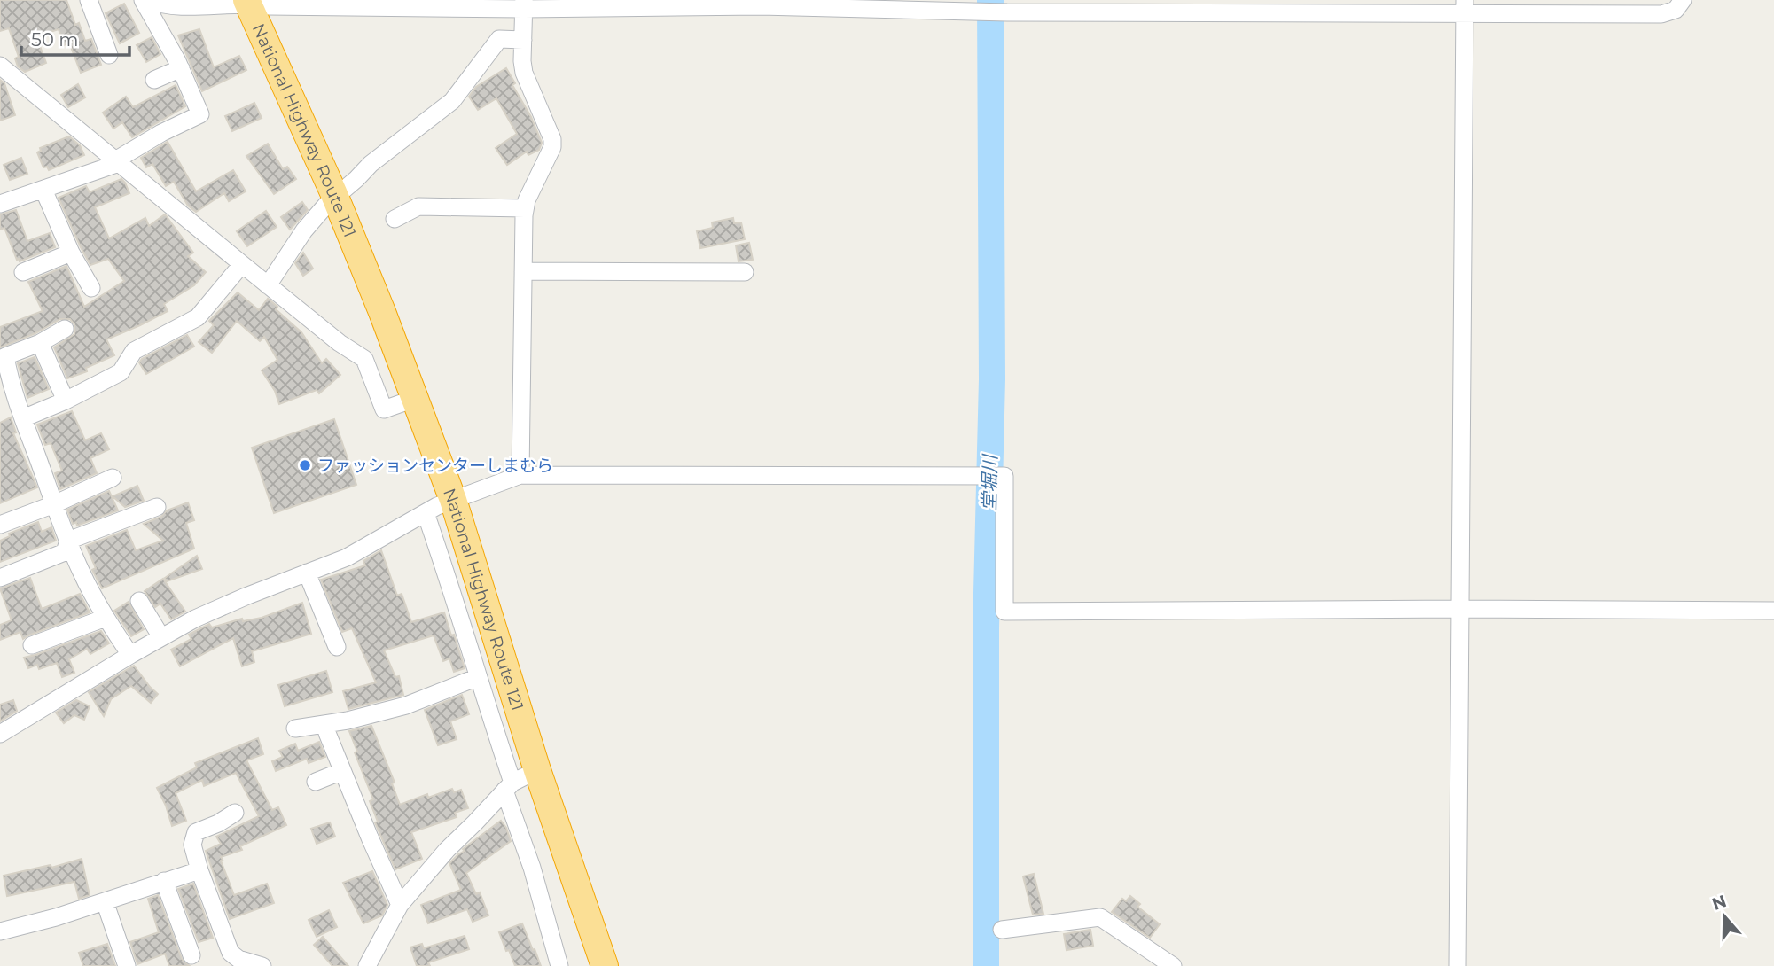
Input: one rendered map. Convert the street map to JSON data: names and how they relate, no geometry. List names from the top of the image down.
{
  "streets": {
    "highway": ["National Highway Route 121"]
  },
  "water": ["堂堀川"],
  "places": ["ファッションセンターしまむら"],
  "scale_bar": "50 m",
  "north": "top"
}
